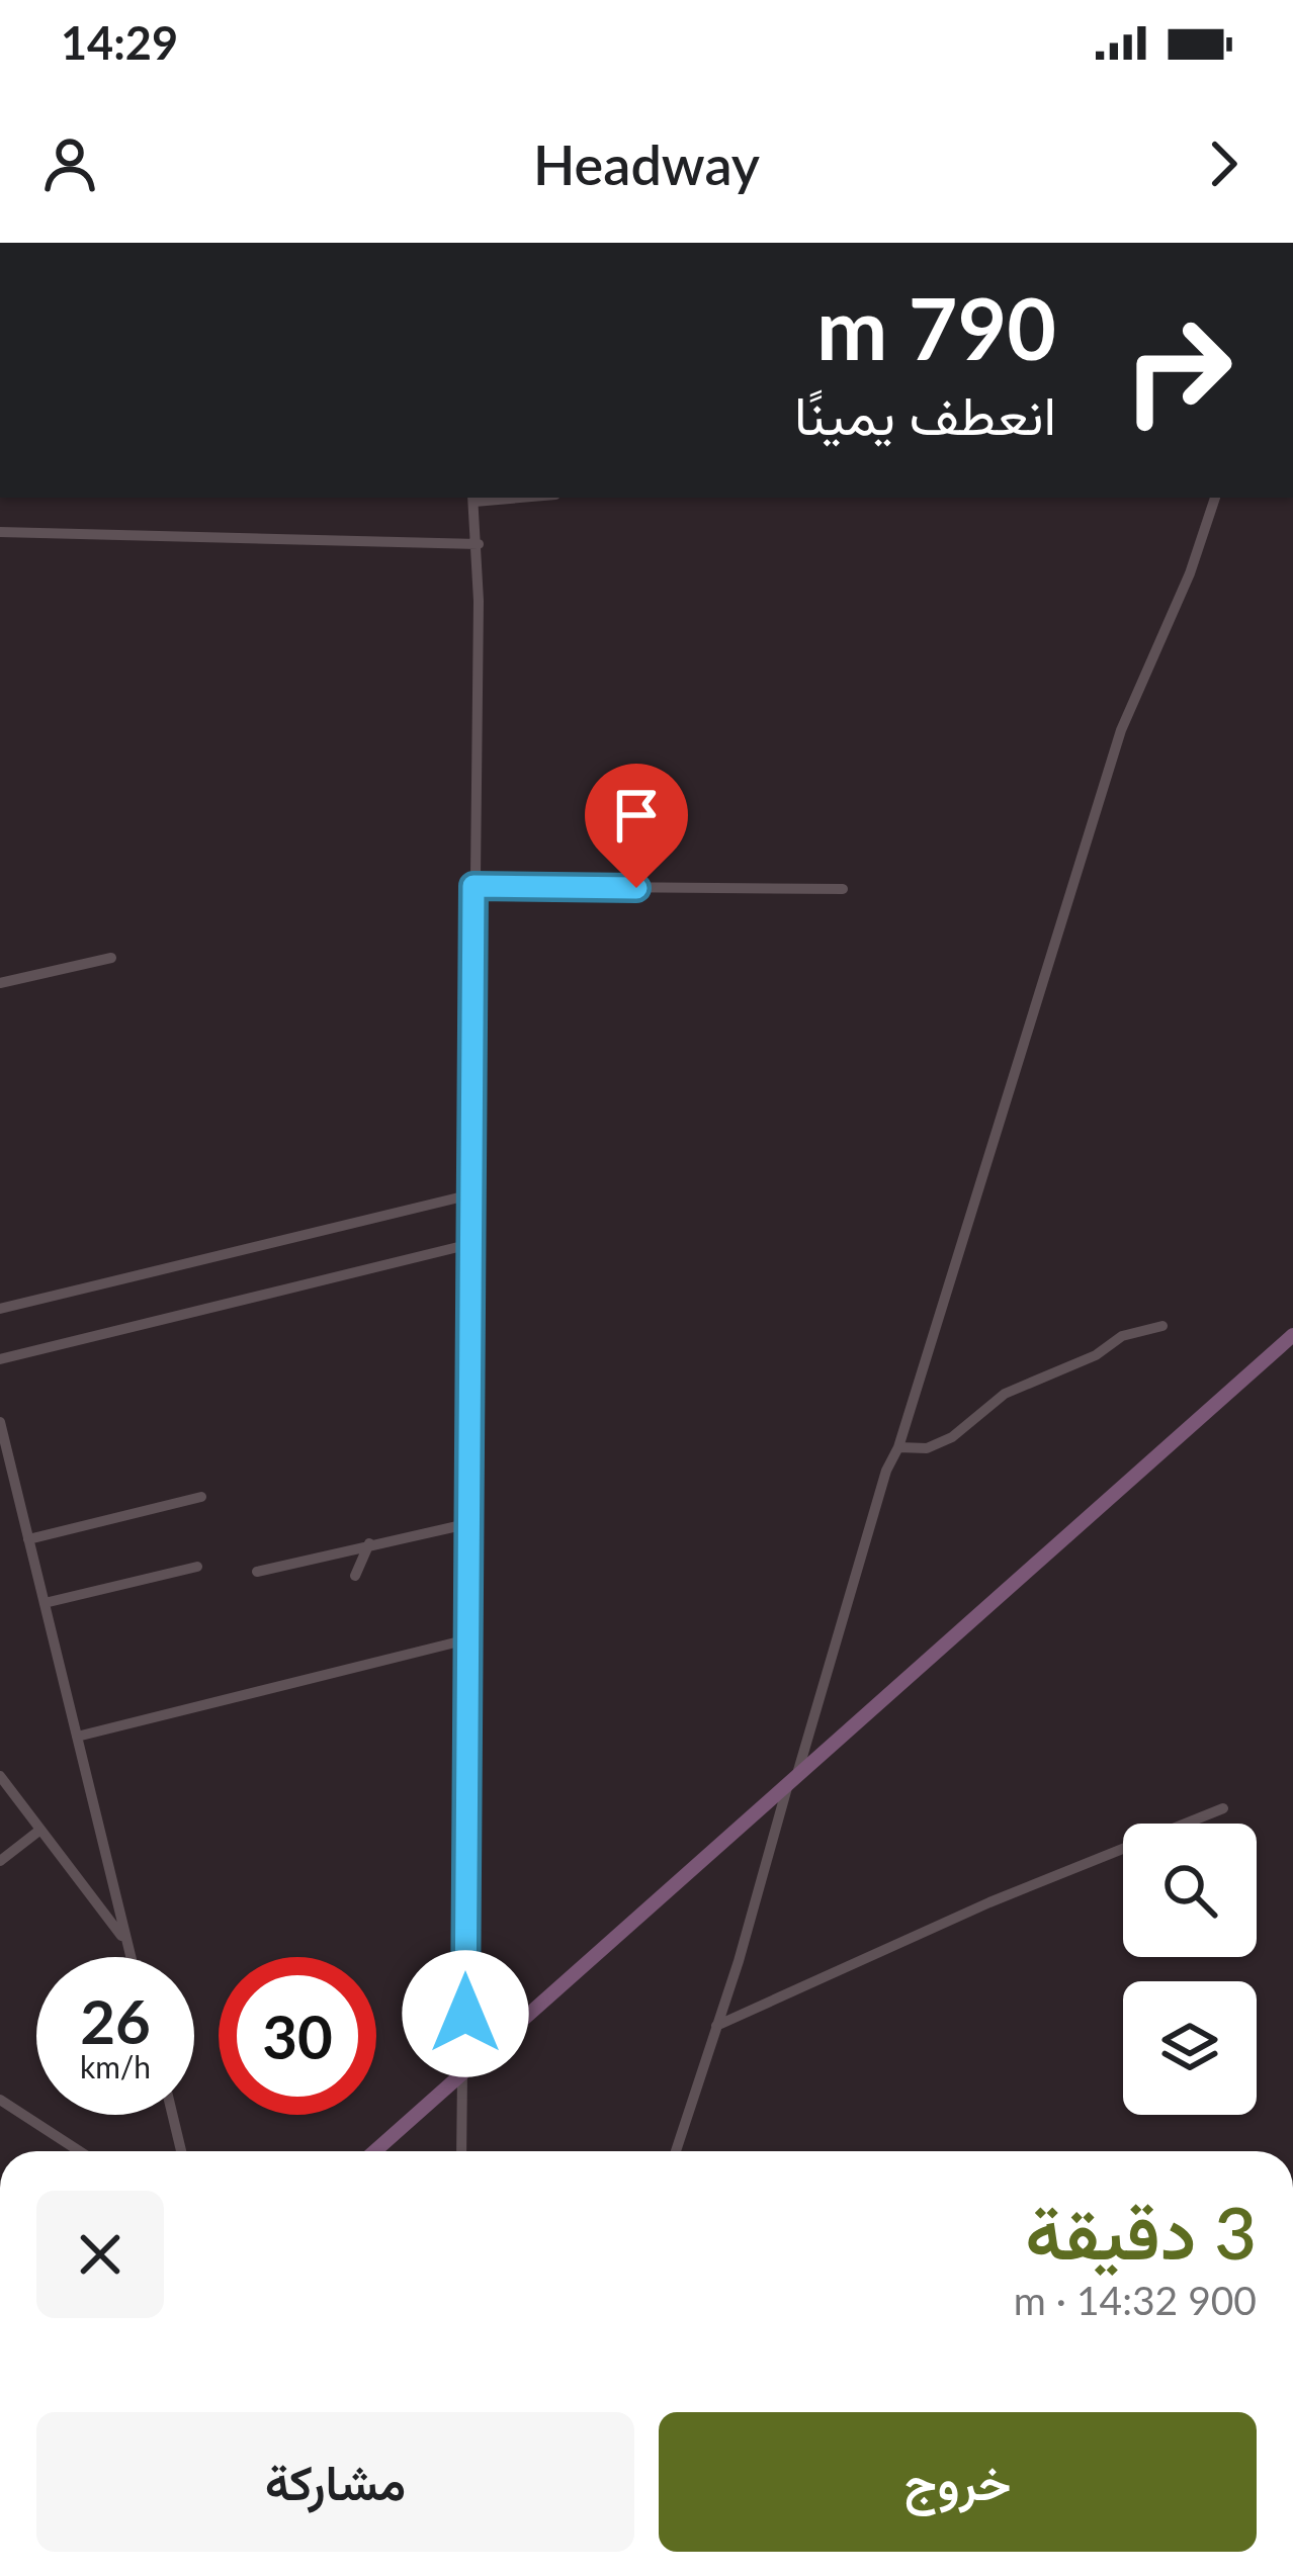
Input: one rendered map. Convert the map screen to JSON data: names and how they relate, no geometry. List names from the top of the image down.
{
  "page": {
    "status": "14:29",
    "header": "Headway",
    "turn": ["790 m", "انعطف يمينًا"],
    "speed": "26 km/h",
    "limit": "30",
    "heading": ["3 دقيقة", "900 m · 14:32"],
    "buttons": ["خروج", "مشاركة"]
  }
}
